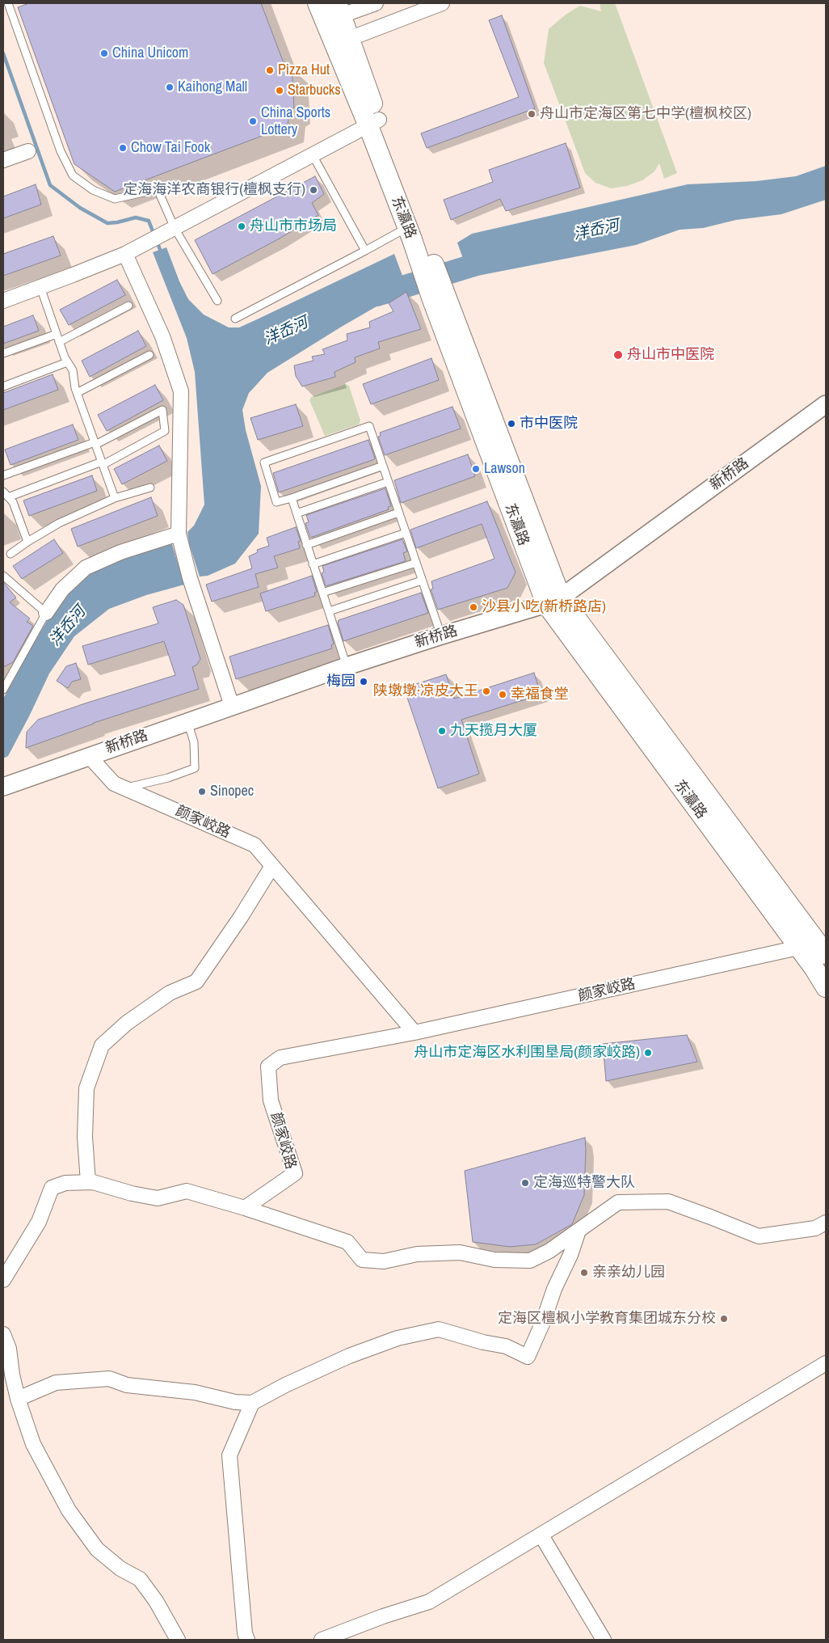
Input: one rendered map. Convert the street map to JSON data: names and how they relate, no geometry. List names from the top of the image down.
{
  "streets": {
    "main road": ["东瀛路"],
    "street": ["新桥路", "颜家峧路"]
  },
  "crossings": [
    ["东瀛路", "新桥路"],
    ["东瀛路", "颜家峧路"],
    ["新桥路", "颜家峧路"]
  ],
  "water": ["洋岙河"],
  "places": [
    "China Unicom",
    "Pizza Hut",
    "Kaihong Mall",
    "Starbucks",
    "舟山市定海区第七中学(檀枫校区)",
    "China Sports Lottery",
    "Chow Tai Fook",
    "定海海洋农商银行(檀枫支行)",
    "舟山市市场局",
    "舟山市中医院",
    "市中医院",
    "Lawson",
    "沙县小吃(新桥路店)",
    "梅园",
    "陕墩墩·凉皮大王",
    "幸福食堂",
    "九天揽月大厦",
    "Sinopec",
    "舟山市定海区水利围垦局(颜家峧路)",
    "定海巡特警大队",
    "亲亲幼儿园",
    "定海区檀枫小学教育集团城东分校"
  ]
}
